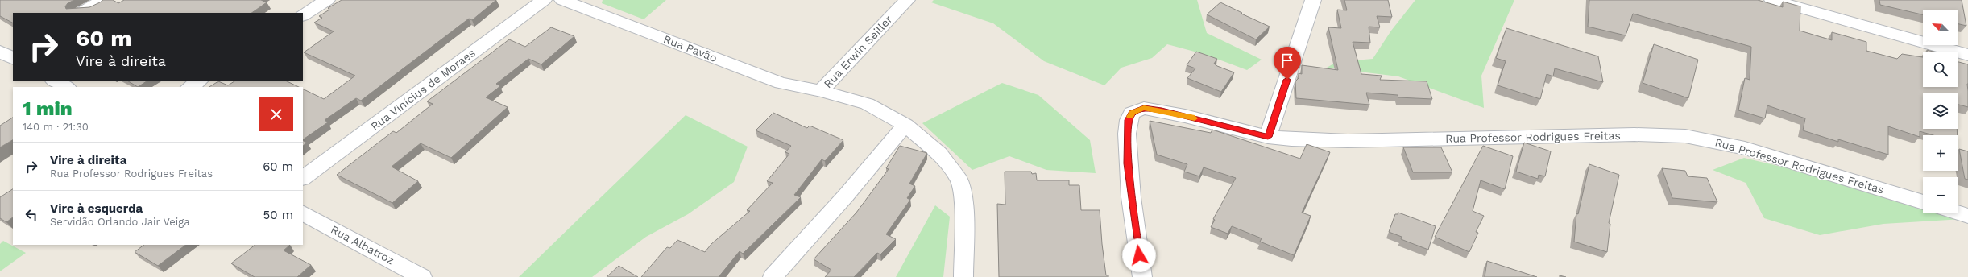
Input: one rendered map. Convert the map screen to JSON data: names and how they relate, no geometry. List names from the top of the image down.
{
  "streets": {
    "street": [
      "Rua Pavão",
      "Rua Erwin Seiller",
      "Rua Vinícius de Moraes",
      "Rua Professor Rodrigues Freitas",
      "Rua Albatroz"
    ]
  },
  "crossings": [
    ["Rua Pavão", "Rua Erwin Seiller"]
  ],
  "north": "top left",
  "page": {
    "map_buttons": ["+", "−"],
    "turn": ["60 m", "Vire à direita"],
    "heading": ["1 min", "140 m · 21:30"],
    "list": [
      {
        "name": "Vire à direita",
        "note": "Rua Professor Rodrigues Freitas",
        "value": "60 m"
      },
      {
        "name": "Vire à esquerda",
        "note": "Servidão Orlando Jair Veiga",
        "value": "50 m"
      }
    ]
  }
}
